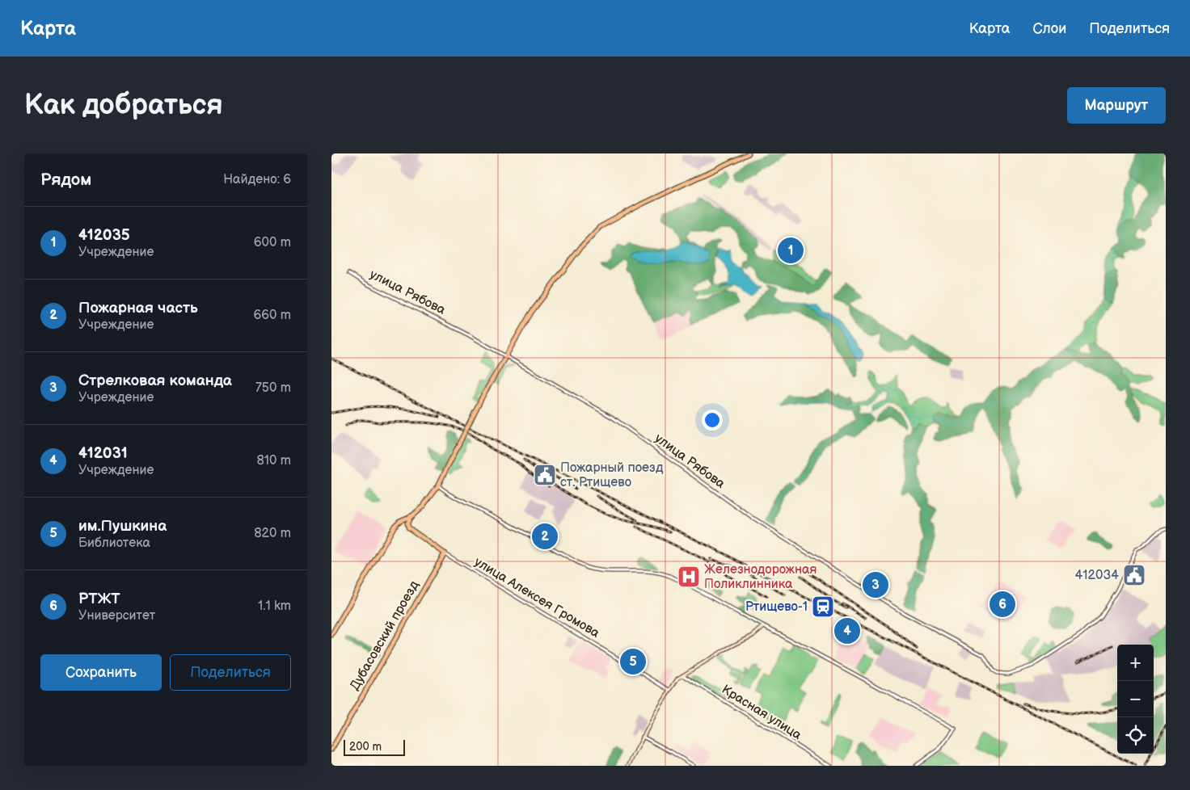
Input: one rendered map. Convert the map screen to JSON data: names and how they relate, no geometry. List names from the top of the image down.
{
  "streets": {
    "main road": ["улица Алексея Громова", "Дубасовский проезд"],
    "street": ["улица Рябова", "Красная улица"]
  },
  "crossings": [
    ["улица Алексея Громова", "Дубасовский проезд"]
  ],
  "places": {
    "public building": ["Пожарный поезд ст. Ртищево", "412034"],
    "hospital": ["Железнодорожная Поликлинника"],
    "station": ["Ртищево-1"]
  },
  "scale_bar": "200 m",
  "page": {
    "header": "Карта",
    "nav": ["Карта", "Слои", "Поделиться"],
    "buttons": [
      "Маршрут",
      ["Сохранить", "Поделиться"]
    ],
    "title": "Как добраться",
    "heading": ["Рядом", "Найдено: 6"],
    "list": [
      {
        "mark": "1",
        "name": "412035",
        "note": "Учреждение",
        "value": "600 m"
      },
      {
        "mark": "2",
        "name": "Пожарная часть",
        "note": "Учреждение",
        "value": "660 m"
      },
      {
        "mark": "3",
        "name": "Стрелковая команда",
        "note": "Учреждение",
        "value": "750 m"
      },
      {
        "mark": "4",
        "name": "412031",
        "note": "Учреждение",
        "value": "810 m"
      },
      {
        "mark": "5",
        "name": "им.Пушкина",
        "note": "Библиотека",
        "value": "820 m"
      },
      {
        "mark": "6",
        "name": "РТЖТ",
        "note": "Университет",
        "value": "1.1 km"
      }
    ],
    "pins": [
      "1",
      "2",
      "3",
      "6",
      "4",
      "5"
    ],
    "map_buttons": ["+", "−"],
    "scale": "200 m"
  }
}
